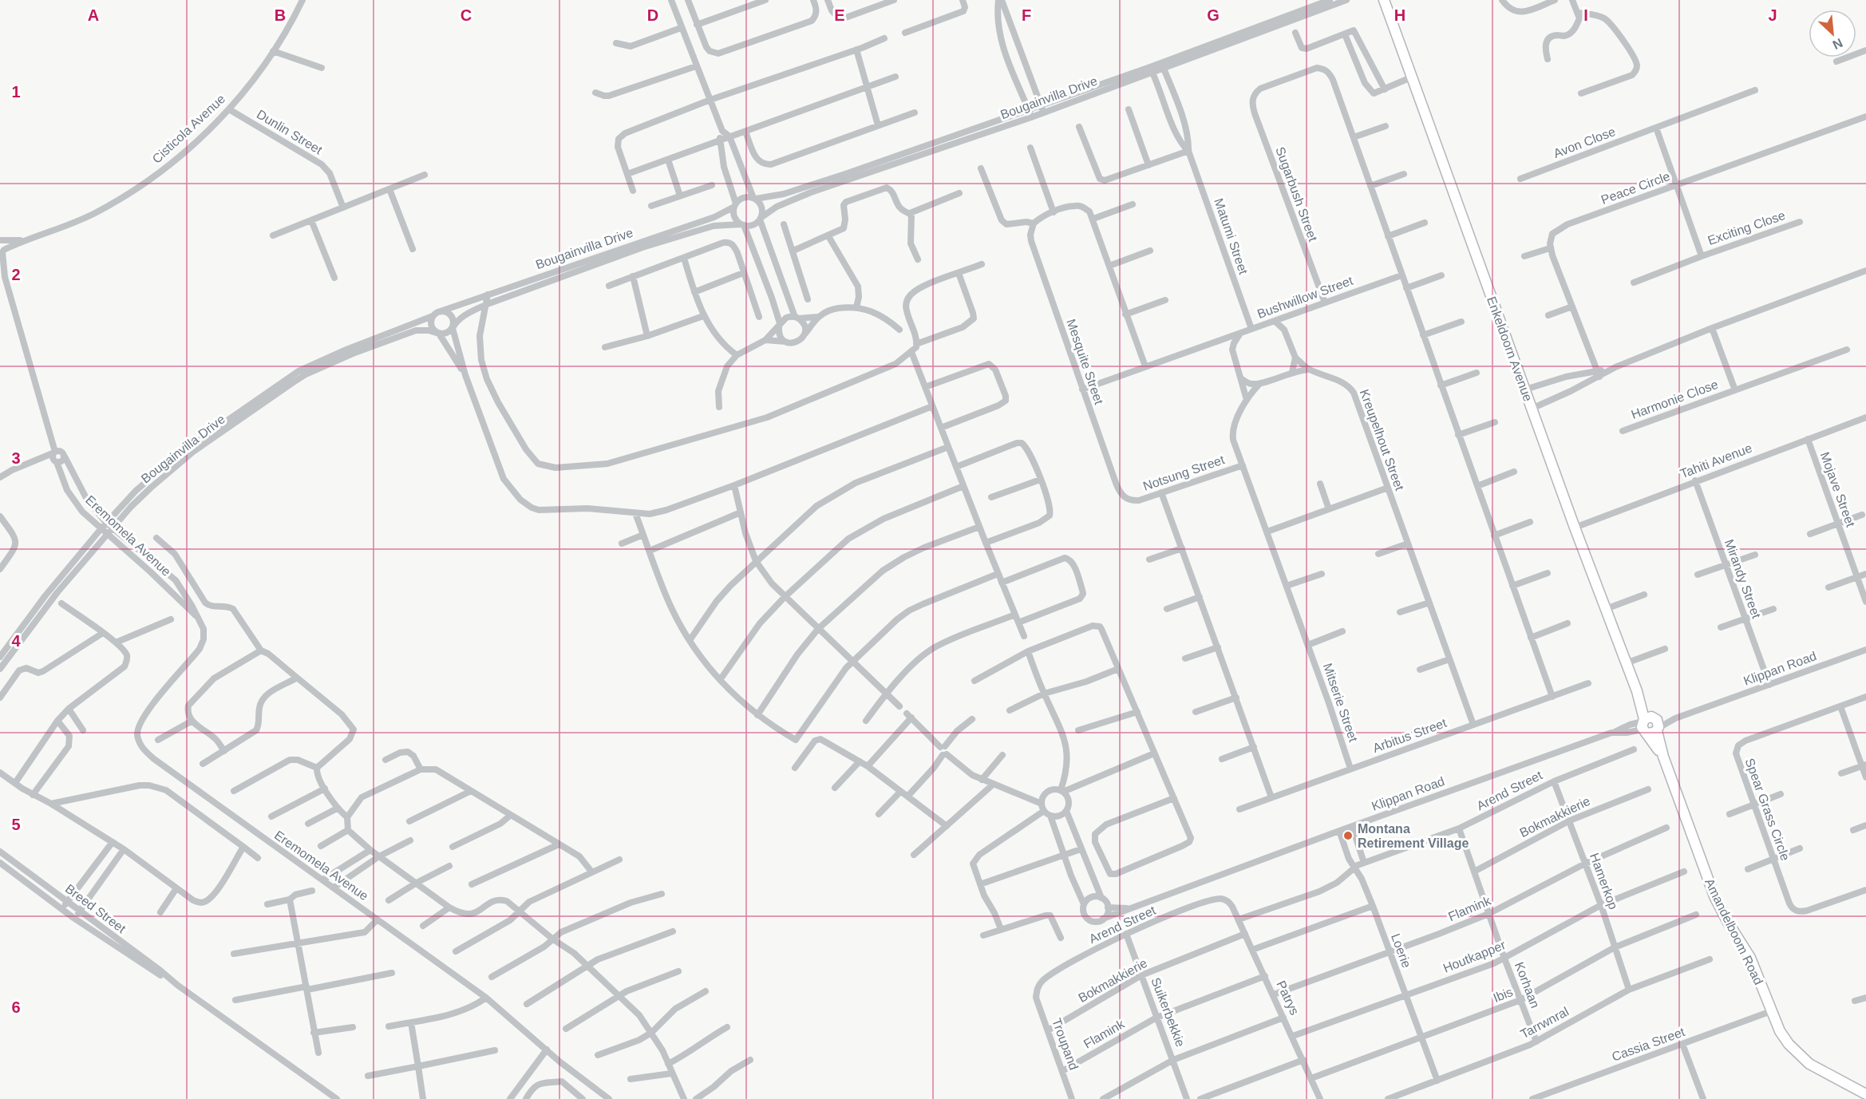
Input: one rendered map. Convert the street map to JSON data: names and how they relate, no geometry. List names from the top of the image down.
{
  "streets": {
    "street": [
      "Bougainvilla Drive",
      "Cisticola Avenue",
      "Dunlin Street",
      "Avon Close",
      "Peace Circle",
      "Sugarbush Street",
      "Exciting Close",
      "Matumi Street",
      "Bushwillow Street",
      "Enkeldoorn Avenue",
      "Mesquite Street",
      "Harmonie Close",
      "Kreupelhout Street",
      "Tahiti Avenue",
      "Notsung Street",
      "Mojave Street",
      "Eremomela Avenue",
      "Mirandy Street",
      "Klippan Road",
      "Mitserie Street",
      "Arbitus Street",
      "Arend Street",
      "Spear Grass Circle",
      "Bokmakkierie",
      "Hamerkop",
      "Breed Street",
      "Flamink",
      "Amandelboom Road",
      "Loerie",
      "Houtkapper",
      "Korhaan",
      "Ibis",
      "Patrys",
      "Suikerbekkie",
      "Tarrwnral",
      "Troupand",
      "Cassia Street"
    ]
  },
  "crossings": [
    ["Bougainvilla Drive", "Matumi Street"],
    ["Bougainvilla Drive", "Eremomela Avenue"],
    ["Cisticola Avenue", "Dunlin Street"],
    ["Cisticola Avenue", "Eremomela Avenue"],
    ["Peace Circle", "Exciting Close"],
    ["Sugarbush Street", "Bushwillow Street"],
    ["Matumi Street", "Bushwillow Street"],
    ["Matumi Street", "Kreupelhout Street"],
    ["Bushwillow Street", "Mesquite Street"],
    ["Bushwillow Street", "Kreupelhout Street"],
    ["Enkeldoorn Avenue", "Tahiti Avenue"],
    ["Enkeldoorn Avenue", "Klippan Road"],
    ["Enkeldoorn Avenue", "Amandelboom Road"],
    ["Mesquite Street", "Notsung Street"],
    ["Kreupelhout Street", "Notsung Street"],
    ["Kreupelhout Street", "Mitserie Street"],
    ["Kreupelhout Street", "Arbitus Street"],
    ["Tahiti Avenue", "Mojave Street"],
    ["Tahiti Avenue", "Mirandy Street"],
    ["Notsung Street", "Mitserie Street"],
    ["Mirandy Street", "Klippan Road"],
    ["Klippan Road", "Amandelboom Road"],
    ["Klippan Road", "Loerie"],
    ["Mitserie Street", "Arbitus Street"],
    ["Arend Street", "Hamerkop"],
    ["Arend Street", "Loerie"],
    ["Arend Street", "Korhaan"],
    ["Arend Street", "Patrys"],
    ["Arend Street", "Suikerbekkie"],
    ["Arend Street", "Troupand"],
    ["Bokmakkierie", "Hamerkop"],
    ["Bokmakkierie", "Korhaan"],
    ["Bokmakkierie", "Patrys"],
    ["Bokmakkierie", "Suikerbekkie"],
    ["Bokmakkierie", "Troupand"],
    ["Hamerkop", "Flamink"],
    ["Hamerkop", "Houtkapper"],
    ["Hamerkop", "Ibis"],
    ["Hamerkop", "Tarrwnral"],
    ["Flamink", "Loerie"],
    ["Flamink", "Korhaan"],
    ["Flamink", "Patrys"],
    ["Flamink", "Suikerbekkie"],
    ["Flamink", "Troupand"],
    ["Amandelboom Road", "Cassia Street"],
    ["Loerie", "Houtkapper"],
    ["Loerie", "Ibis"],
    ["Loerie", "Tarrwnral"],
    ["Houtkapper", "Korhaan"],
    ["Houtkapper", "Patrys"],
    ["Korhaan", "Ibis"],
    ["Korhaan", "Tarrwnral"],
    ["Ibis", "Patrys"]
  ],
  "places": ["Montana Retirement Village"],
  "north": "bottom right",
  "grid": {
    "columns": [
      "A",
      "B",
      "C",
      "D",
      "E",
      "F",
      "G",
      "H",
      "I",
      "J"
    ],
    "rows": [
      "1",
      "2",
      "3",
      "4",
      "5",
      "6"
    ]
  }
}
